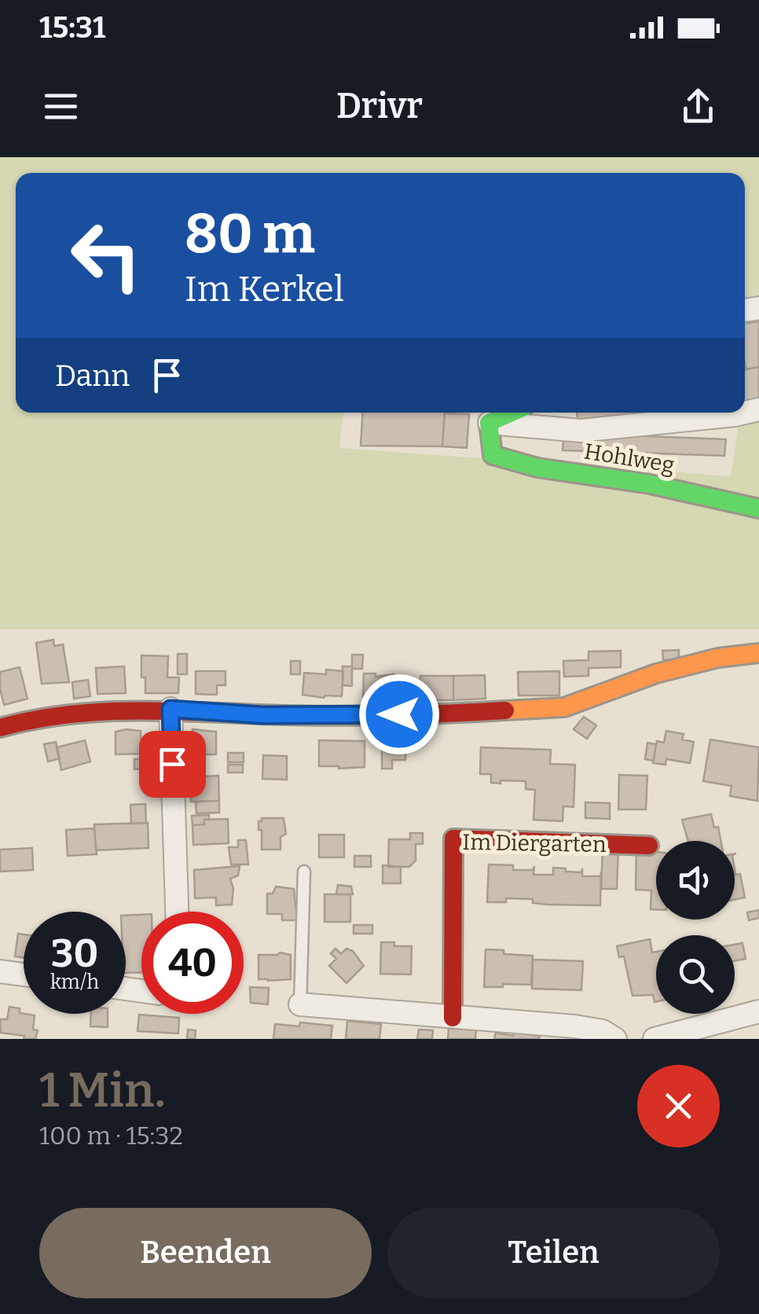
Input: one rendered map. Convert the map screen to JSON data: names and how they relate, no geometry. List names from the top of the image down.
{
  "streets": {
    "street": ["Hohlweg", "Im Diergarten"]
  },
  "page": {
    "status": "15:31",
    "header": "Drivr",
    "turn": ["80 m", "Im Kerkel"],
    "then": "Dann",
    "speed": "30 km/h",
    "limit": "40",
    "heading": ["1 Min.", "100 m · 15:32"],
    "buttons": ["Beenden", "Teilen"]
  }
}
